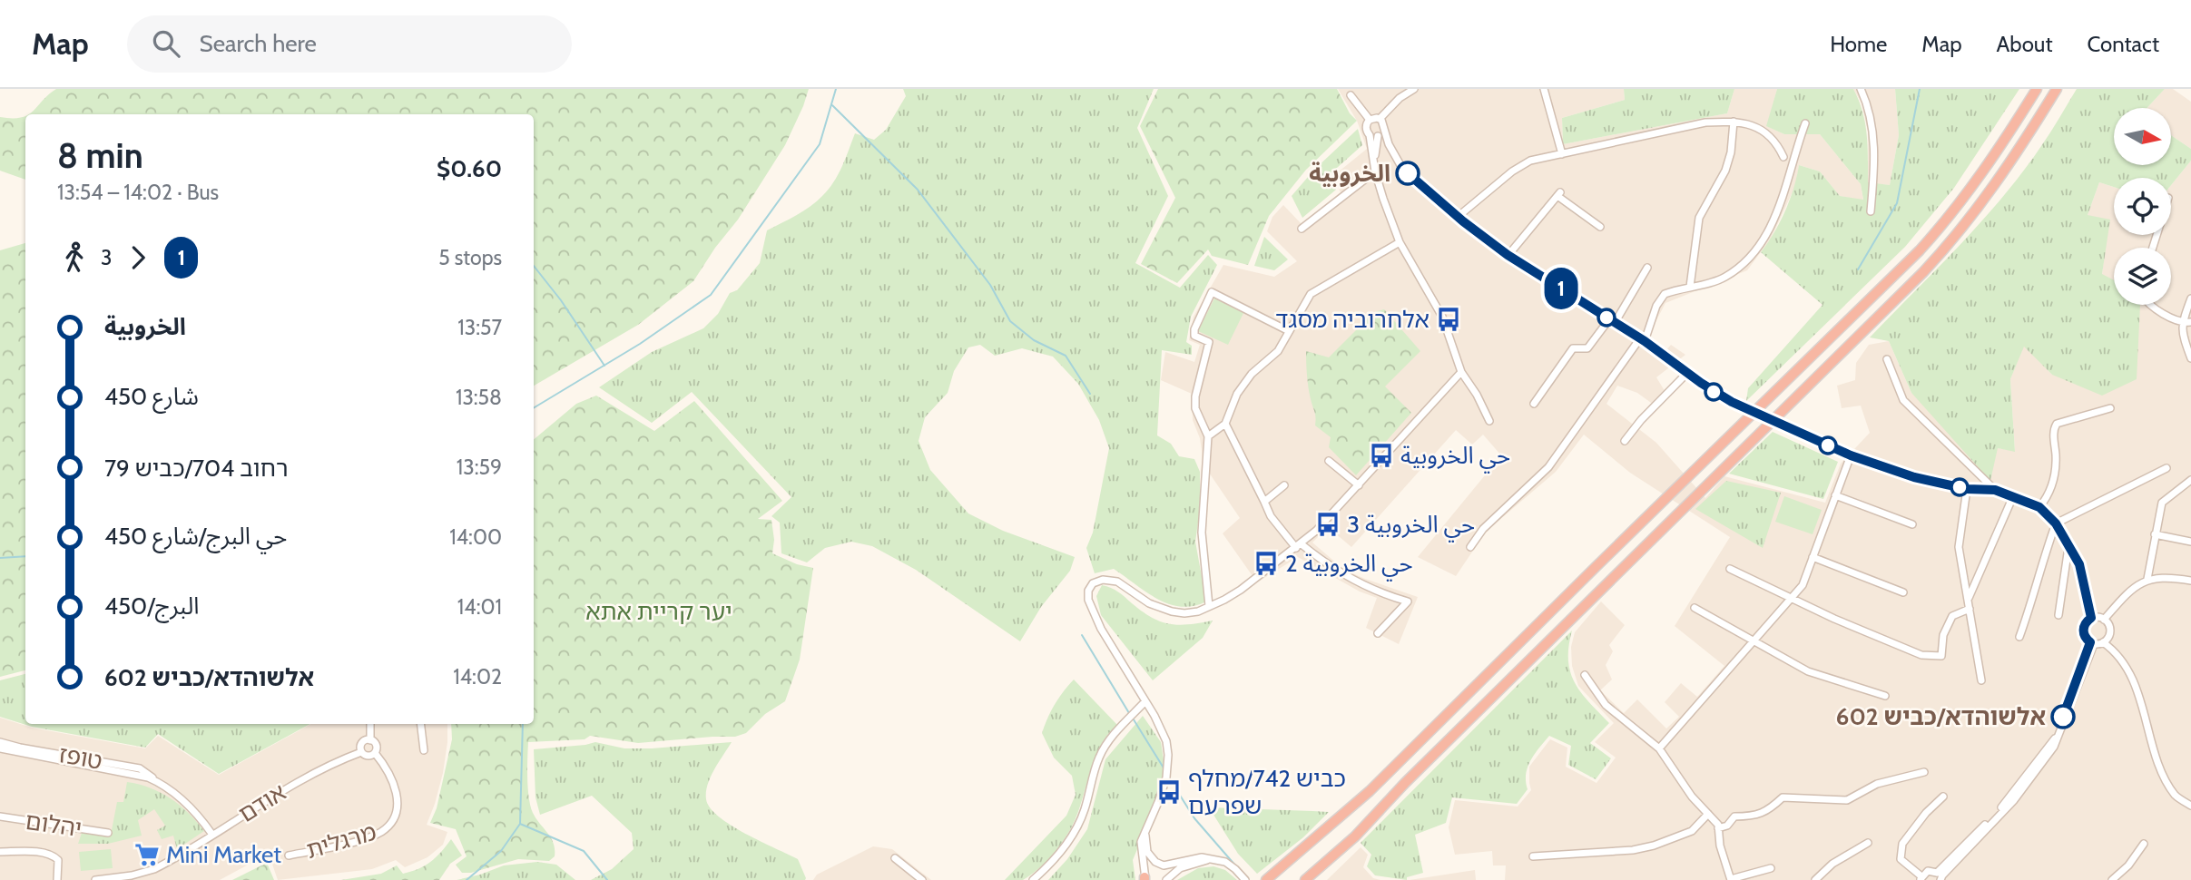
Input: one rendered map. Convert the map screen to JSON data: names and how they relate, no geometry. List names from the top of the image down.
{
  "streets": {
    "street": [
      "טופז",
      "אודם",
      "יהלום",
      "מרגלית"
    ]
  },
  "crossings": [
    ["טופז", "אודם"],
    ["אודם", "מרגלית"]
  ],
  "parks": ["יער קריית אתא"],
  "places": {
    "other": ["الخروبية", "אלשוהדא/כביש 602"],
    "bus stop": [
      "אלחרוביה מסגד",
      "حي الخروبية",
      "حي الخروبية 3",
      "حي الخروبية 2",
      "כביש 742/מחלף שפרעם"
    ],
    "supermarket": ["Mini Market"]
  },
  "lines": ["bus line 1"],
  "north": "right",
  "page": {
    "header": "Map",
    "search": "Search here",
    "nav": [
      "Home",
      "Map",
      "About",
      "Contact"
    ],
    "on_map": "1",
    "heading": ["8 min", "13:54 – 14:02 · Bus", "$0.60"],
    "legs": ["3", "1", "5 stops"],
    "list": [
      {
        "name": "الخروبية",
        "value": "13:57"
      },
      {
        "name": "شارع 450",
        "value": "13:58"
      },
      {
        "name": "רחוב 704/כביש 79",
        "value": "13:59"
      },
      {
        "name": "حي البرج/شارع 450",
        "value": "14:00"
      },
      {
        "name": "البرج/450",
        "value": "14:01"
      },
      {
        "name": "אלשוהדא/כביש 602",
        "value": "14:02"
      }
    ]
  }
}
